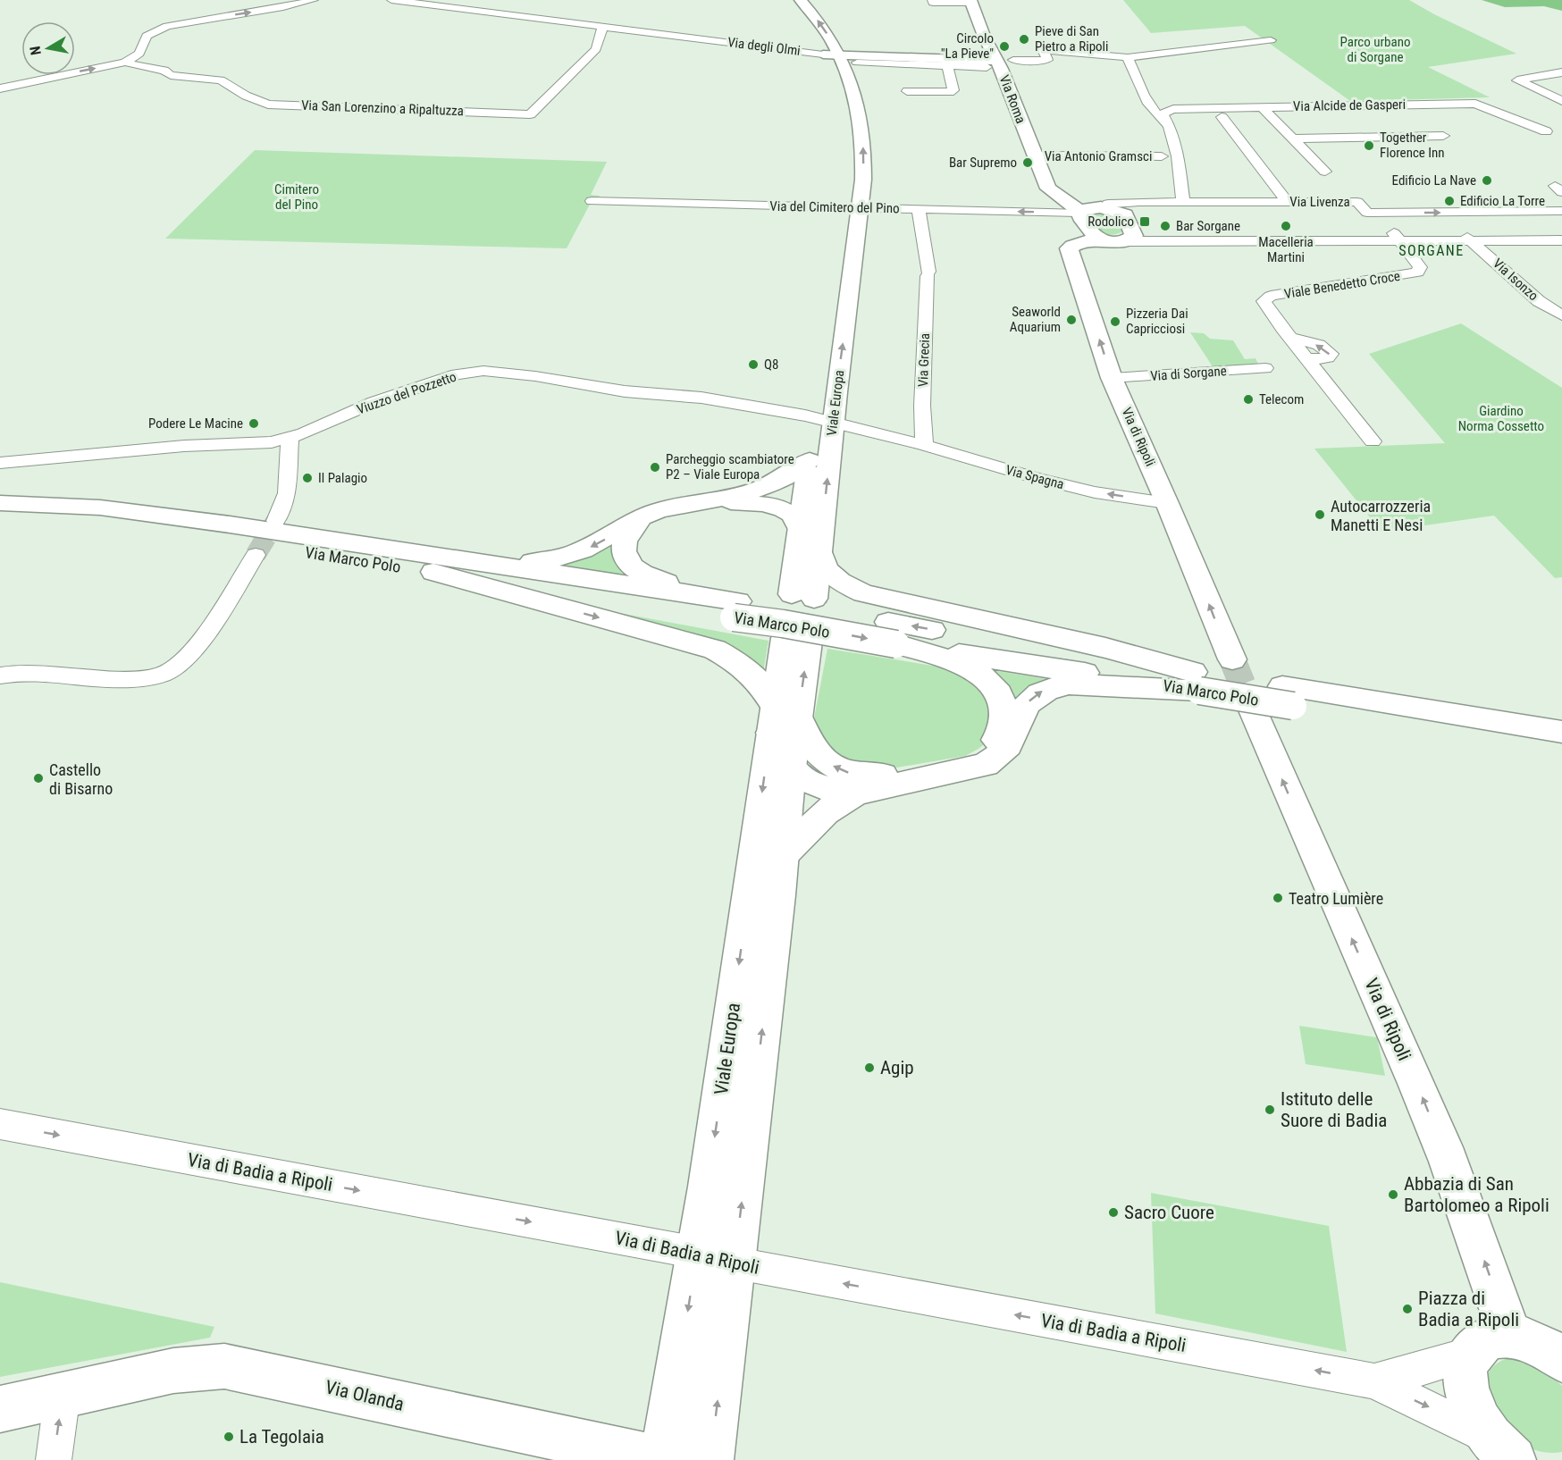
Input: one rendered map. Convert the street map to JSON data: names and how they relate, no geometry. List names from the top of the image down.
{
  "streets": {
    "main road": [
      "Via degli Olmi",
      "Via Roma",
      "Viale Europa",
      "Via di Ripoli",
      "Via Marco Polo",
      "Via Olanda"
    ],
    "street": [
      "Via Alcide de Gasperi",
      "Via San Lorenzino a Ripaltuzza",
      "Via Antonio Gramsci",
      "Via Livenza",
      "Via del Cimitero del Pino",
      "Via Isonzo",
      "Viale Benedetto Croce",
      "Via Grecia",
      "Via di Sorgane",
      "Viuzzo del Pozzetto",
      "Via Spagna",
      "Via di Badia a Ripoli"
    ]
  },
  "crossings": [
    ["Via degli Olmi", "Via Roma"],
    ["Via degli Olmi", "Via San Lorenzino a Ripaltuzza"],
    ["Via degli Olmi", "Viale Europa"],
    ["Via Roma", "Via Antonio Gramsci"],
    ["Via Roma", "Via del Cimitero del Pino"],
    ["Via del Cimitero del Pino", "Via Grecia"],
    ["Via del Cimitero del Pino", "Viale Europa"],
    ["Via Grecia", "Via Spagna"],
    ["Via di Sorgane", "Via di Ripoli"],
    ["Viuzzo del Pozzetto", "Viale Europa"],
    ["Viuzzo del Pozzetto", "Via Spagna"],
    ["Viale Europa", "Via Spagna"],
    ["Viale Europa", "Via di Badia a Ripoli"],
    ["Viale Europa", "Via Olanda"],
    ["Via di Ripoli", "Via Spagna"]
  ],
  "one_way": ["Via di Ripoli", "Via Spagna"],
  "districts": ["SORGANE"],
  "parks": ["Parco urbano di Sorgane", "Cimitero del Pino", "Giardino Norma Cossetto"],
  "places": {
    "other": [
      "Pieve di San Pietro a Ripoli",
      "Circolo \"La Pieve\"",
      "Together Florence Inn",
      "Bar Supremo",
      "Edificio La Nave",
      "Edificio La Torre",
      "Bar Sorgane",
      "Macelleria Martini",
      "Seaworld Aquarium",
      "Pizzeria Dai Capricciosi",
      "Q8",
      "Telecom",
      "Podere Le Macine",
      "Parcheggio scambiatore P2 – Viale Europa",
      "Il Palagio",
      "Autocarrozzeria Manetti E Nesi",
      "Castello di Bisarno",
      "Teatro Lumière",
      "Agip",
      "Istituto delle Suore di Badia",
      "Abbazia di San Bartolomeo a Ripoli",
      "Sacro Cuore",
      "Piazza di Badia a Ripoli",
      "La Tegolaia"
    ],
    "transit": ["Rodolico"]
  },
  "north": "left"
}
